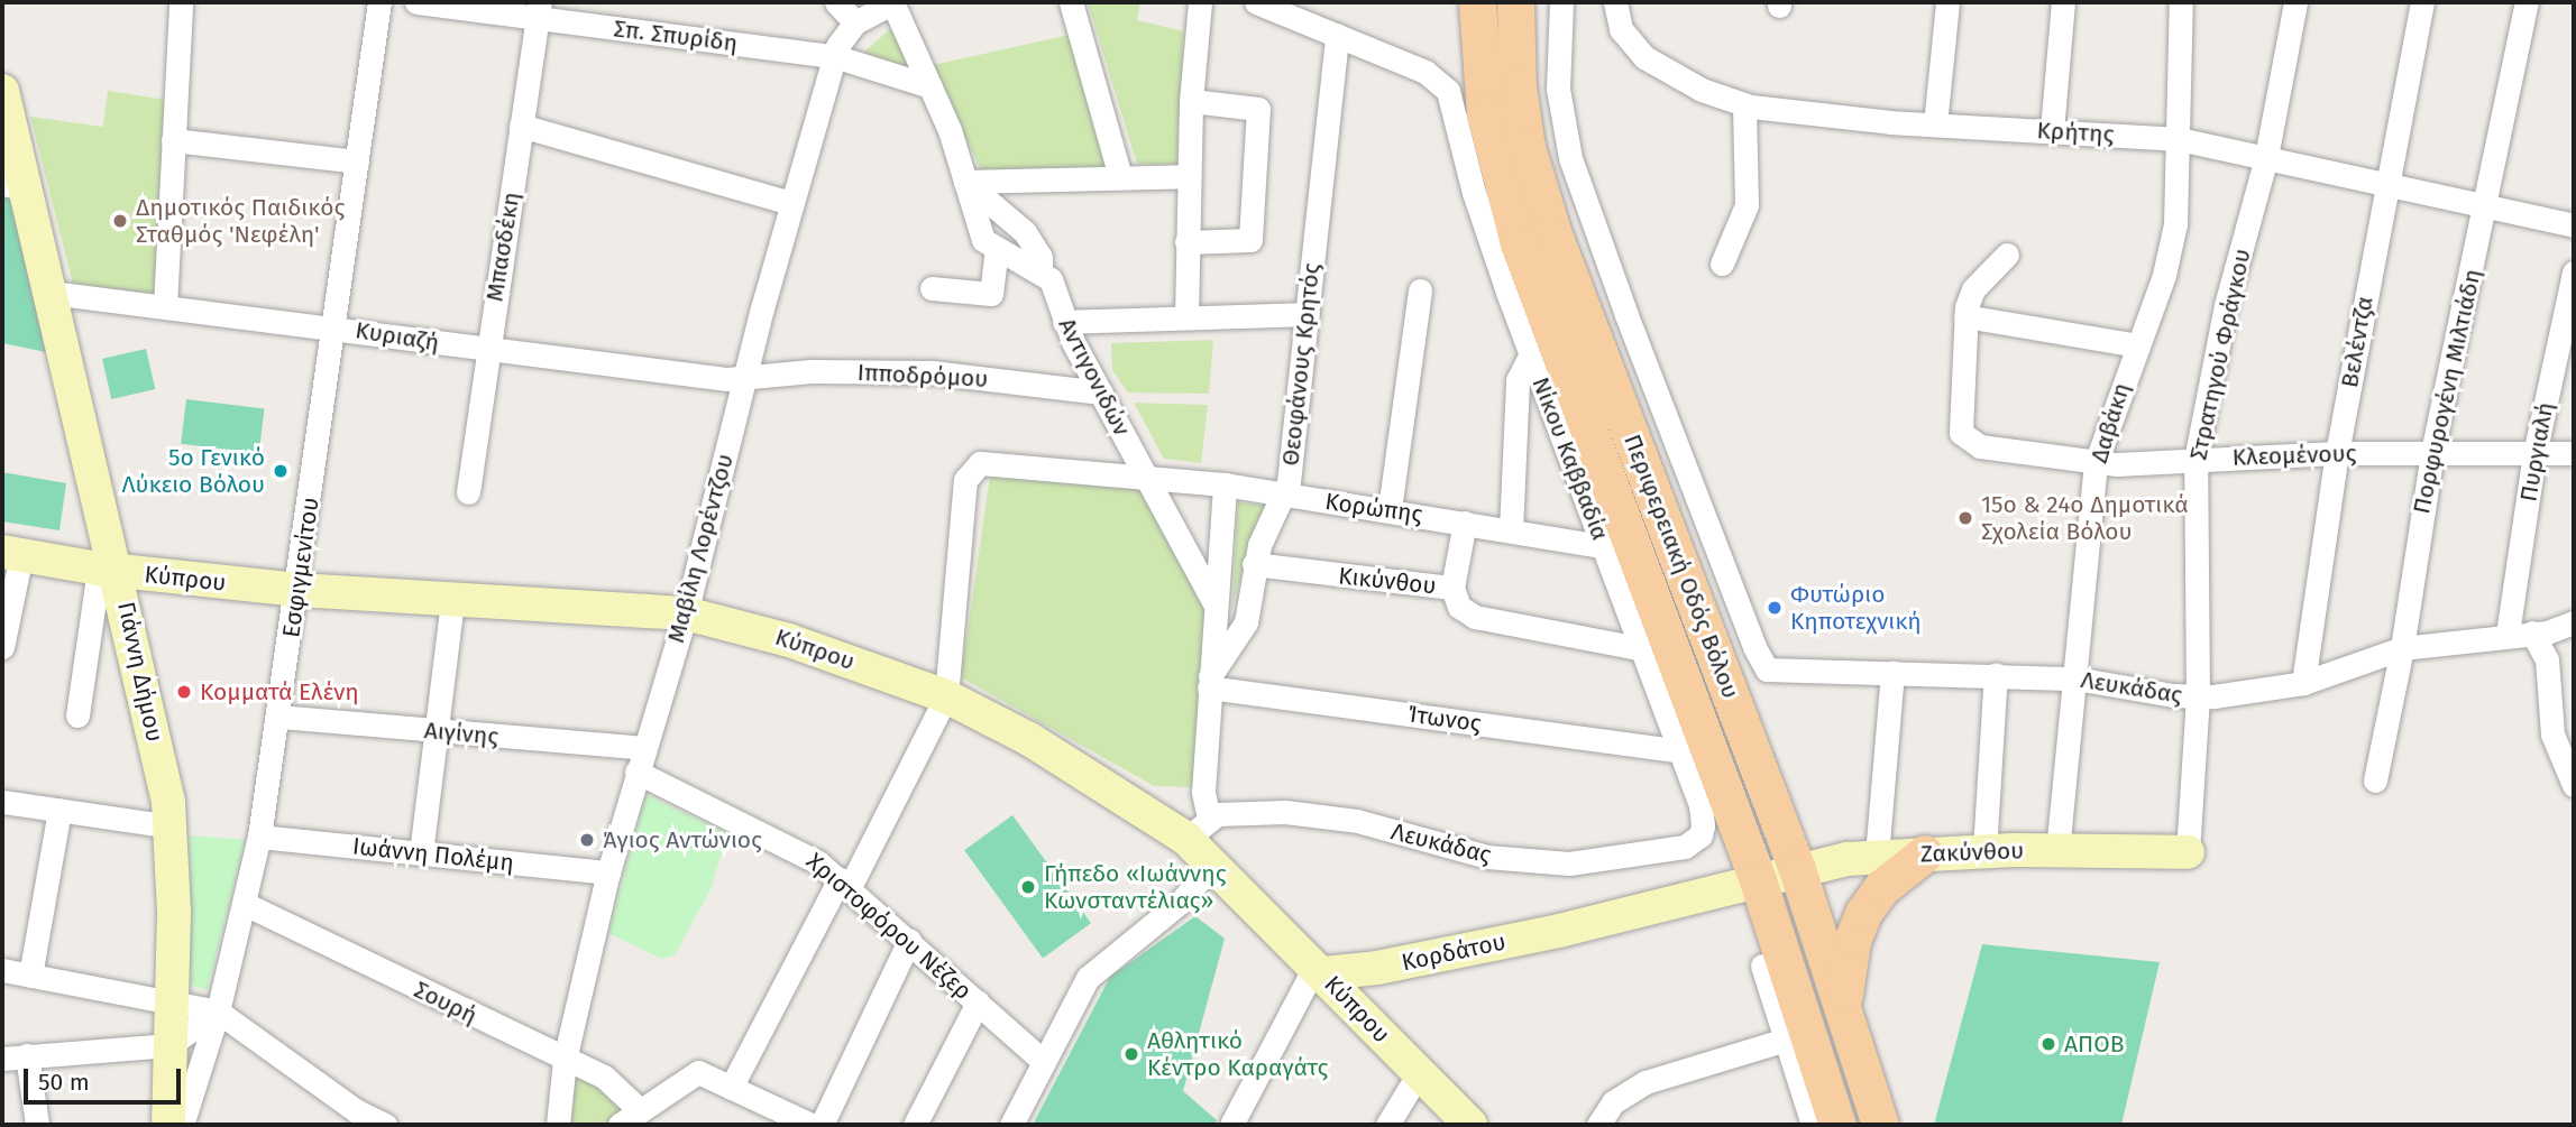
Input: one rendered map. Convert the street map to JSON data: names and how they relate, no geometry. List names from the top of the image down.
{
  "streets": {
    "main road": ["Περιφερειακή Οδός Βόλου"],
    "street": [
      "Σπ. Σπυρίδη",
      "Κρήτης",
      "Μπασδέκη",
      "Κυριαζή",
      "Βελέντζα",
      "Στρατηγού Φράγκου",
      "Θεοφάνους Κρητός",
      "Ιπποδρόμου",
      "Αντιγονιδών",
      "Πορφυρογένη Μιλτιάδη",
      "Δαβάκη",
      "Πυργιαλή",
      "Κλεομένους",
      "Νίκου Καββαδία",
      "Κορώπης",
      "Μαβίλη Λορέντζου",
      "Εσφιγμενίτου",
      "Κύπρου",
      "Κικύνθου",
      "Γιάννη Δήμου",
      "Λευκάδας",
      "Ίτωνος",
      "Αιγίνης",
      "Ζακύνθου",
      "Ιωάννη Πολέμη",
      "Χριστοφόρου Νέζερ",
      "Κορδάτου",
      "Σουρή"
    ]
  },
  "crossings": [
    ["Σπ. Σπυρίδη", "Μπασδέκη"],
    ["Σπ. Σπυρίδη", "Μαβίλη Λορέντζου"],
    ["Κρήτης", "Βελέντζα"],
    ["Κρήτης", "Στρατηγού Φράγκου"],
    ["Κρήτης", "Πορφυρογένη Μιλτιάδη"],
    ["Κρήτης", "Δαβάκη"],
    ["Μπασδέκη", "Κυριαζή"],
    ["Κυριαζή", "Ιπποδρόμου"],
    ["Κυριαζή", "Μαβίλη Λορέντζου"],
    ["Κυριαζή", "Εσφιγμενίτου"],
    ["Κυριαζή", "Γιάννη Δήμου"],
    ["Βελέντζα", "Κλεομένους"],
    ["Βελέντζα", "Λευκάδας"],
    ["Στρατηγού Φράγκου", "Κλεομένους"],
    ["Στρατηγού Φράγκου", "Λευκάδας"],
    ["Στρατηγού Φράγκου", "Ζακύνθου"],
    ["Θεοφάνους Κρητός", "Νίκου Καββαδία"],
    ["Θεοφάνους Κρητός", "Κορώπης"],
    ["Θεοφάνους Κρητός", "Κικύνθου"],
    ["Θεοφάνους Κρητός", "Ίτωνος"],
    ["Ιπποδρόμου", "Αντιγονιδών"],
    ["Ιπποδρόμου", "Μαβίλη Λορέντζου"],
    ["Αντιγονιδών", "Κορώπης"],
    ["Πορφυρογένη Μιλτιάδη", "Κλεομένους"],
    ["Πορφυρογένη Μιλτιάδη", "Λευκάδας"],
    ["Δαβάκη", "Κλεομένους"],
    ["Δαβάκη", "Λευκάδας"],
    ["Δαβάκη", "Ζακύνθου"],
    ["Πυργιαλή", "Κλεομένους"],
    ["Πυργιαλή", "Λευκάδας"],
    ["Νίκου Καββαδία", "Κορώπης"],
    ["Νίκου Καββαδία", "Κικύνθου"],
    ["Νίκου Καββαδία", "Λευκάδας"],
    ["Νίκου Καββαδία", "Ίτωνος"],
    ["Κορώπης", "Κύπρου"],
    ["Μαβίλη Λορέντζου", "Κύπρου"],
    ["Μαβίλη Λορέντζου", "Αιγίνης"],
    ["Μαβίλη Λορέντζου", "Ιωάννη Πολέμη"],
    ["Μαβίλη Λορέντζου", "Χριστοφόρου Νέζερ"],
    ["Μαβίλη Λορέντζου", "Σουρή"],
    ["Περιφερειακή Οδός Βόλου", "Ζακύνθου"],
    ["Περιφερειακή Οδός Βόλου", "Κορδάτου"],
    ["Εσφιγμενίτου", "Κύπρου"],
    ["Εσφιγμενίτου", "Αιγίνης"],
    ["Εσφιγμενίτου", "Ιωάννη Πολέμη"],
    ["Εσφιγμενίτου", "Σουρή"],
    ["Κύπρου", "Γιάννη Δήμου"],
    ["Κύπρου", "Λευκάδας"],
    ["Κύπρου", "Κορδάτου"],
    ["Ζακύνθου", "Κορδάτου"]
  ],
  "places": [
    "Δημοτικός Παιδικός Σταθμός 'Νεφέλη'",
    "5ο Γενικό Λύκειο Βόλου",
    "15ο & 24ο Δημοτικά Σχολεία Βόλου",
    "Φυτώριο Κηποτεχνική",
    "Κομματά Ελένη",
    "Άγιος Αντώνιος",
    "Γήπεδο «Ιωάννης Κωνσταντέλιας»",
    "ΑΠΟΒ",
    "Αθλητικό Κέντρο Καραγάτς"
  ],
  "scale_bar": "50 m"
}
